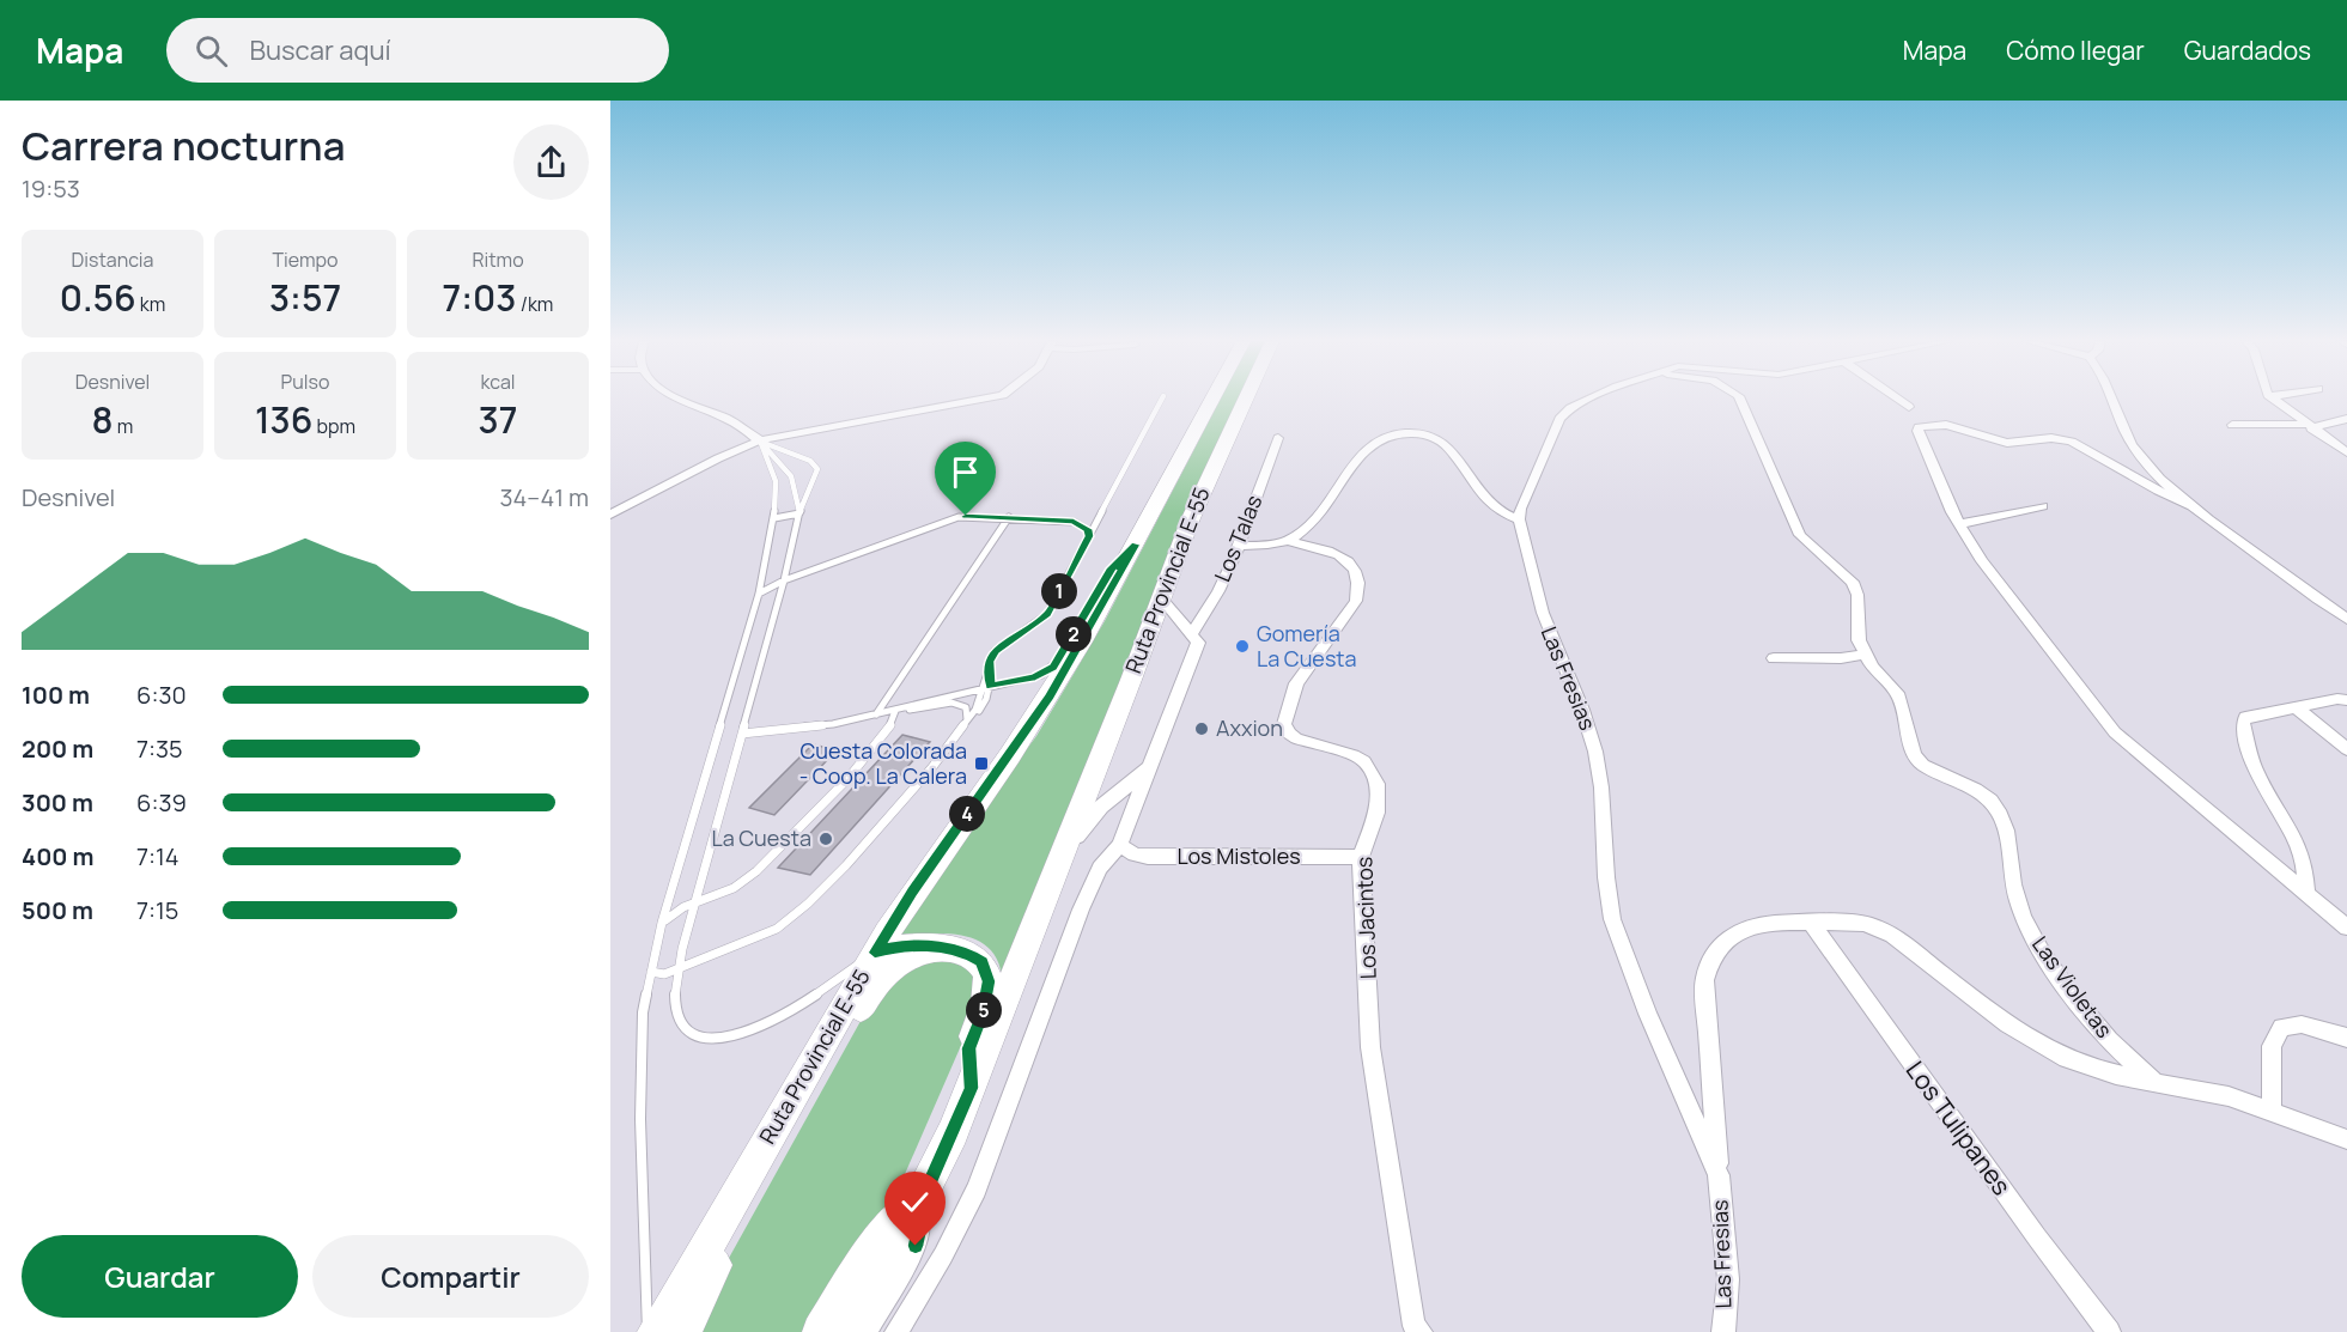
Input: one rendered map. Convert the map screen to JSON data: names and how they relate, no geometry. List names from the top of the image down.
{
  "streets": {
    "main road": ["Ruta Provincial E-55"],
    "street": [
      "Los Talas",
      "Las Fresias",
      "Los Mistoles",
      "Los Jacintos",
      "Las Violetas",
      "Los Tulipanes"
    ]
  },
  "crossings": [
    ["Los Mistoles", "Los Jacintos"]
  ],
  "places": {
    "other": ["Gomería La Cuesta", "Axxion", "La Cuesta"],
    "transit": ["Cuesta Colorada - Coop. La Calera"]
  },
  "page": {
    "header": "Mapa",
    "search": "Buscar aquí",
    "nav": ["Mapa", "Cómo llegar", "Guardados"],
    "heading": ["Carrera nocturna", "19:53"],
    "stats": [
      ["Distancia", "0.56 km"],
      ["Tiempo", "3:57"],
      ["Ritmo", "7:03 /km"],
      ["Desnivel", "8 m"],
      ["Pulso", "136 bpm"],
      ["kcal", "37"]
    ],
    "chart": ["Desnivel", "34–41 m"],
    "pins": [
      "1",
      "2",
      "4",
      "5"
    ],
    "list": [
      {
        "name": "100 m",
        "note": "6:30"
      },
      {
        "name": "200 m",
        "note": "7:35"
      },
      {
        "name": "300 m",
        "note": "6:39"
      },
      {
        "name": "400 m",
        "note": "7:14"
      },
      {
        "name": "500 m",
        "note": "7:15"
      }
    ],
    "buttons": ["Guardar", "Compartir"]
  }
}
